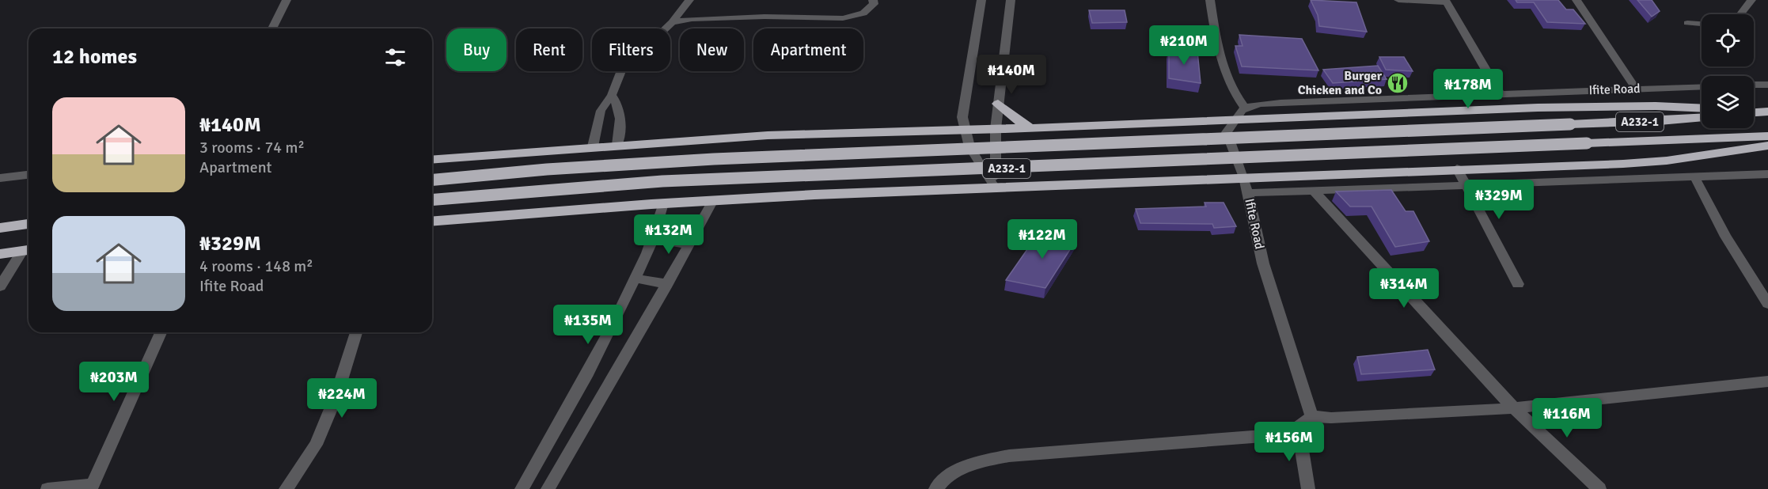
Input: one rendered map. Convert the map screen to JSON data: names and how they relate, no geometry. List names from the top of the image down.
{
  "streets": {
    "highway": ["A232-1"],
    "street": ["Ifite Road"]
  },
  "places": {
    "restaurant": ["Burger Chicken and Co"]
  },
  "page": {
    "price": [
      "₦210M",
      "₦140M",
      "₦178M",
      "₦329M",
      "₦132M",
      "₦122M",
      "₦314M",
      "₦135M",
      "₦203M",
      "₦224M",
      "₦116M",
      "₦156M"
    ],
    "chip": [
      "Buy",
      "Rent",
      "Filters",
      "New",
      "Apartment"
    ],
    "heading": "12 homes",
    "list": [
      {
        "name": "₦140M",
        "note": "3 rooms · 74 m² · Apartment"
      },
      {
        "name": "₦329M",
        "note": "4 rooms · 148 m² · Ifite Road"
      }
    ]
  }
}
